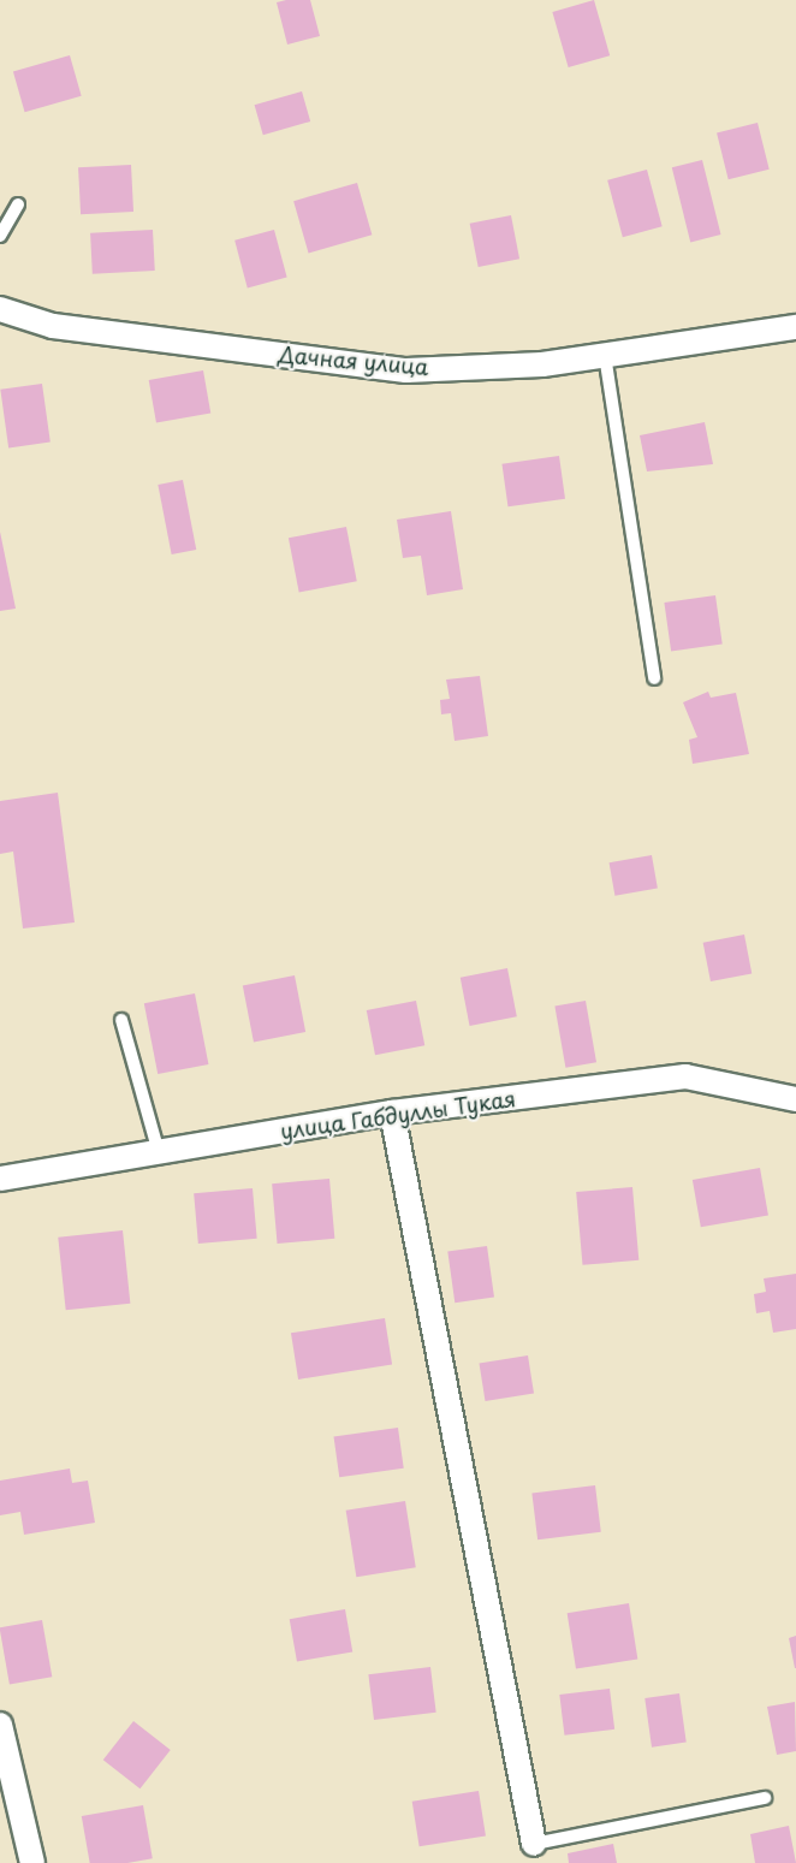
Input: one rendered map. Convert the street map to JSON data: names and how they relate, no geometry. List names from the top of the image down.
{
  "streets": {
    "street": ["Дачная улица", "улица Габдуллы Тукая"]
  }
}
